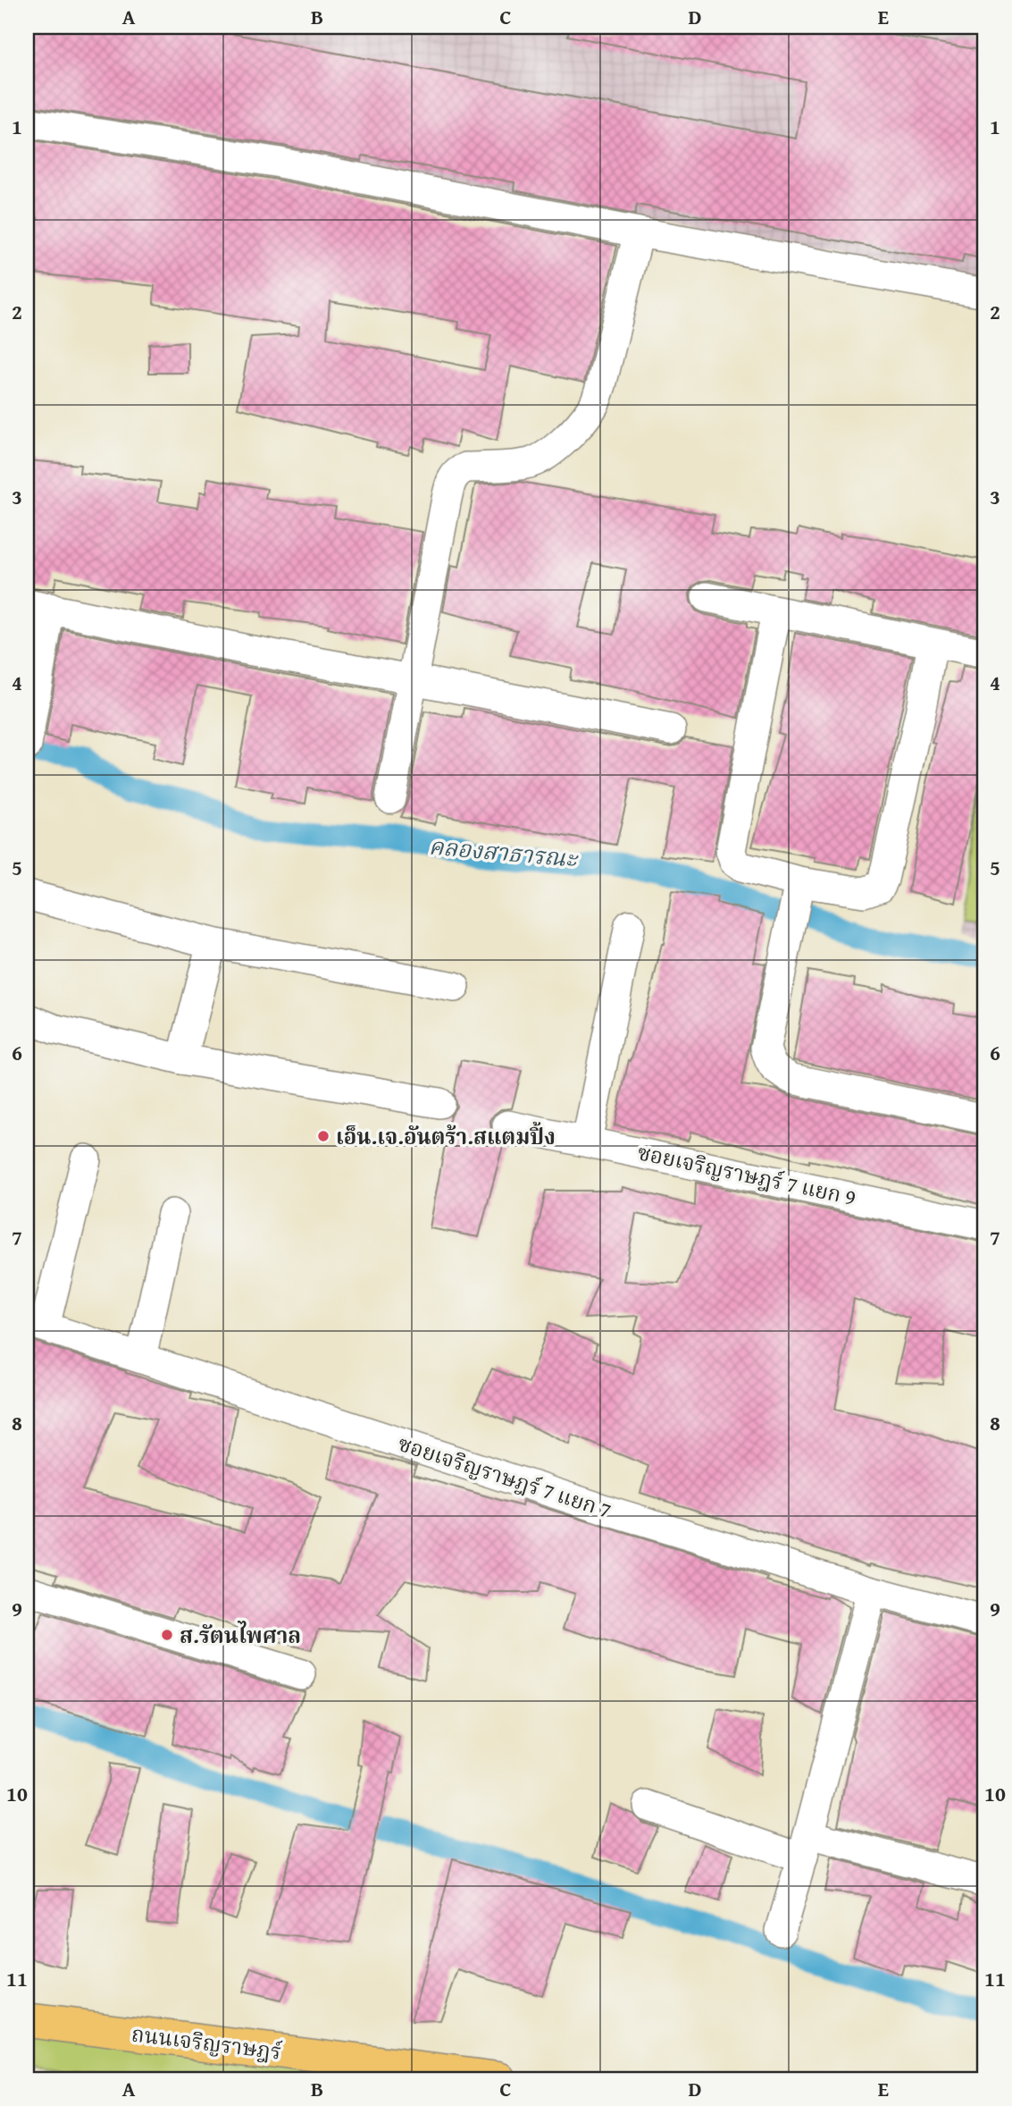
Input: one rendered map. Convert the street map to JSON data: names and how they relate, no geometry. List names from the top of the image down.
{
  "streets": {
    "main road": ["ถนนเจริญราษฎร์"],
    "street": ["ซอยเจริญราษฎร์ 7 แยก 9", "ซอยเจริญราษฎร์ 7 แยก 7"]
  },
  "water": ["คลองสาธารณะ"],
  "places": ["เอ็น.เจ.อันตร้า.สแตมปิ้ง", "ส.รัตนไพศาล"],
  "grid": {
    "columns": [
      "A",
      "B",
      "C",
      "D",
      "E"
    ],
    "rows": [
      "1",
      "2",
      "3",
      "4",
      "5",
      "6",
      "7",
      "8",
      "9",
      "10",
      "11"
    ]
  }
}
